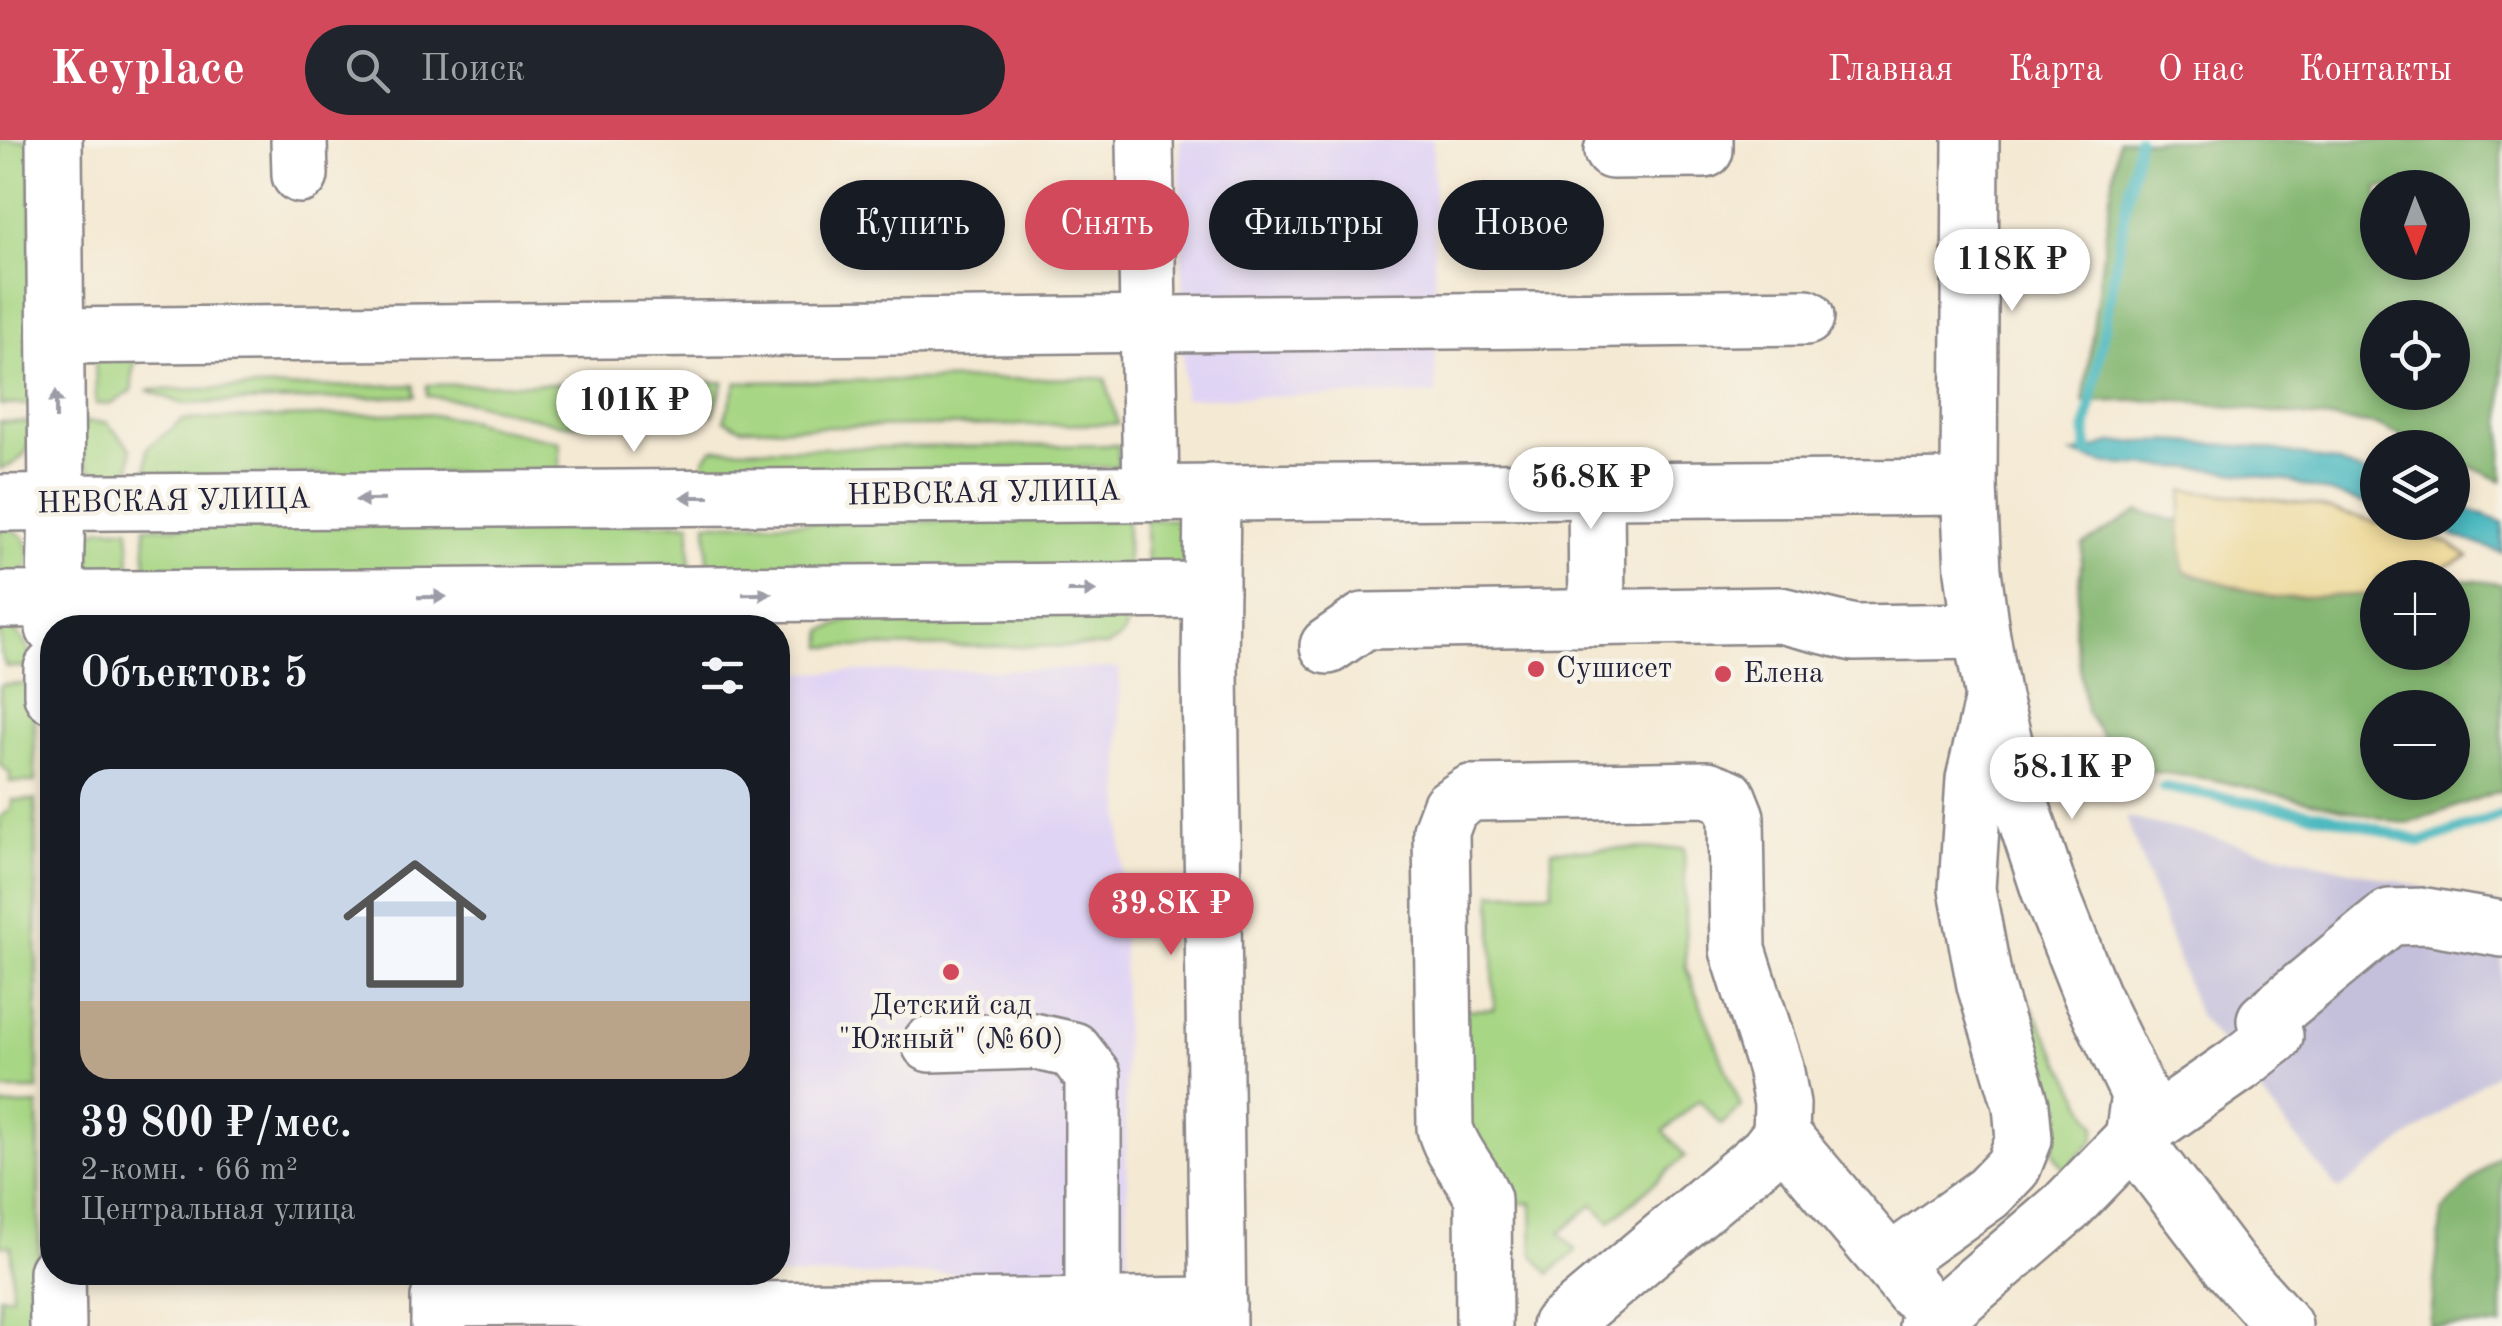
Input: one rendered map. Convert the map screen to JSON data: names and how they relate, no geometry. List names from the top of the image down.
{
  "streets": {
    "street": ["НЕВСКАЯ УЛИЦА"]
  },
  "places": ["Сушисет", "Елена", "Детский сад \"Южный\" (№60)"],
  "north": "bottom",
  "page": {
    "header": "Keyplace",
    "search": "Поиск",
    "nav": [
      "Главная",
      "Карта",
      "О нас",
      "Контакты"
    ],
    "map_buttons": ["+", "−"],
    "chip": [
      "Купить",
      "Снять",
      "Фильтры",
      "Новое"
    ],
    "price": [
      "118K ₽",
      "101K ₽",
      "56.8K ₽",
      "58.1K ₽",
      "39.8K ₽"
    ],
    "heading": "Объектов: 5",
    "list": [
      {
        "name": "39 800 ₽/мес.",
        "note": "2-комн. · 66 m² · Центральная улица"
      }
    ]
  }
}
